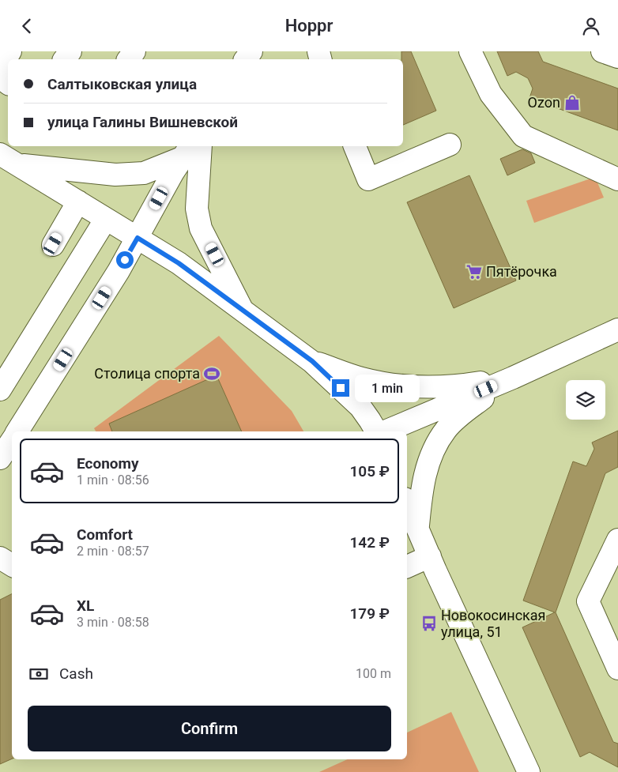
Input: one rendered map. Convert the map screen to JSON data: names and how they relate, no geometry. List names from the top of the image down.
{
  "places": {
    "shop": ["Ozon"],
    "supermarket": ["Пятёрочка"],
    "sports": ["Столица спорта"],
    "bus stop": ["Новокосинская улица, 51"]
  },
  "page": {
    "header": "Hoppr",
    "banner": ["Салтыковская улица", "улица Галины Вишневской"],
    "bubble": "1 min",
    "list": [
      {
        "name": "Economy",
        "note": "1 min · 08:56",
        "value": "105 ₽"
      },
      {
        "name": "Comfort",
        "note": "2 min · 08:57",
        "value": "142 ₽"
      },
      {
        "name": "XL",
        "note": "3 min · 08:58",
        "value": "179 ₽"
      }
    ],
    "pay": ["Cash", "100 m"],
    "buttons": "Confirm"
  }
}
